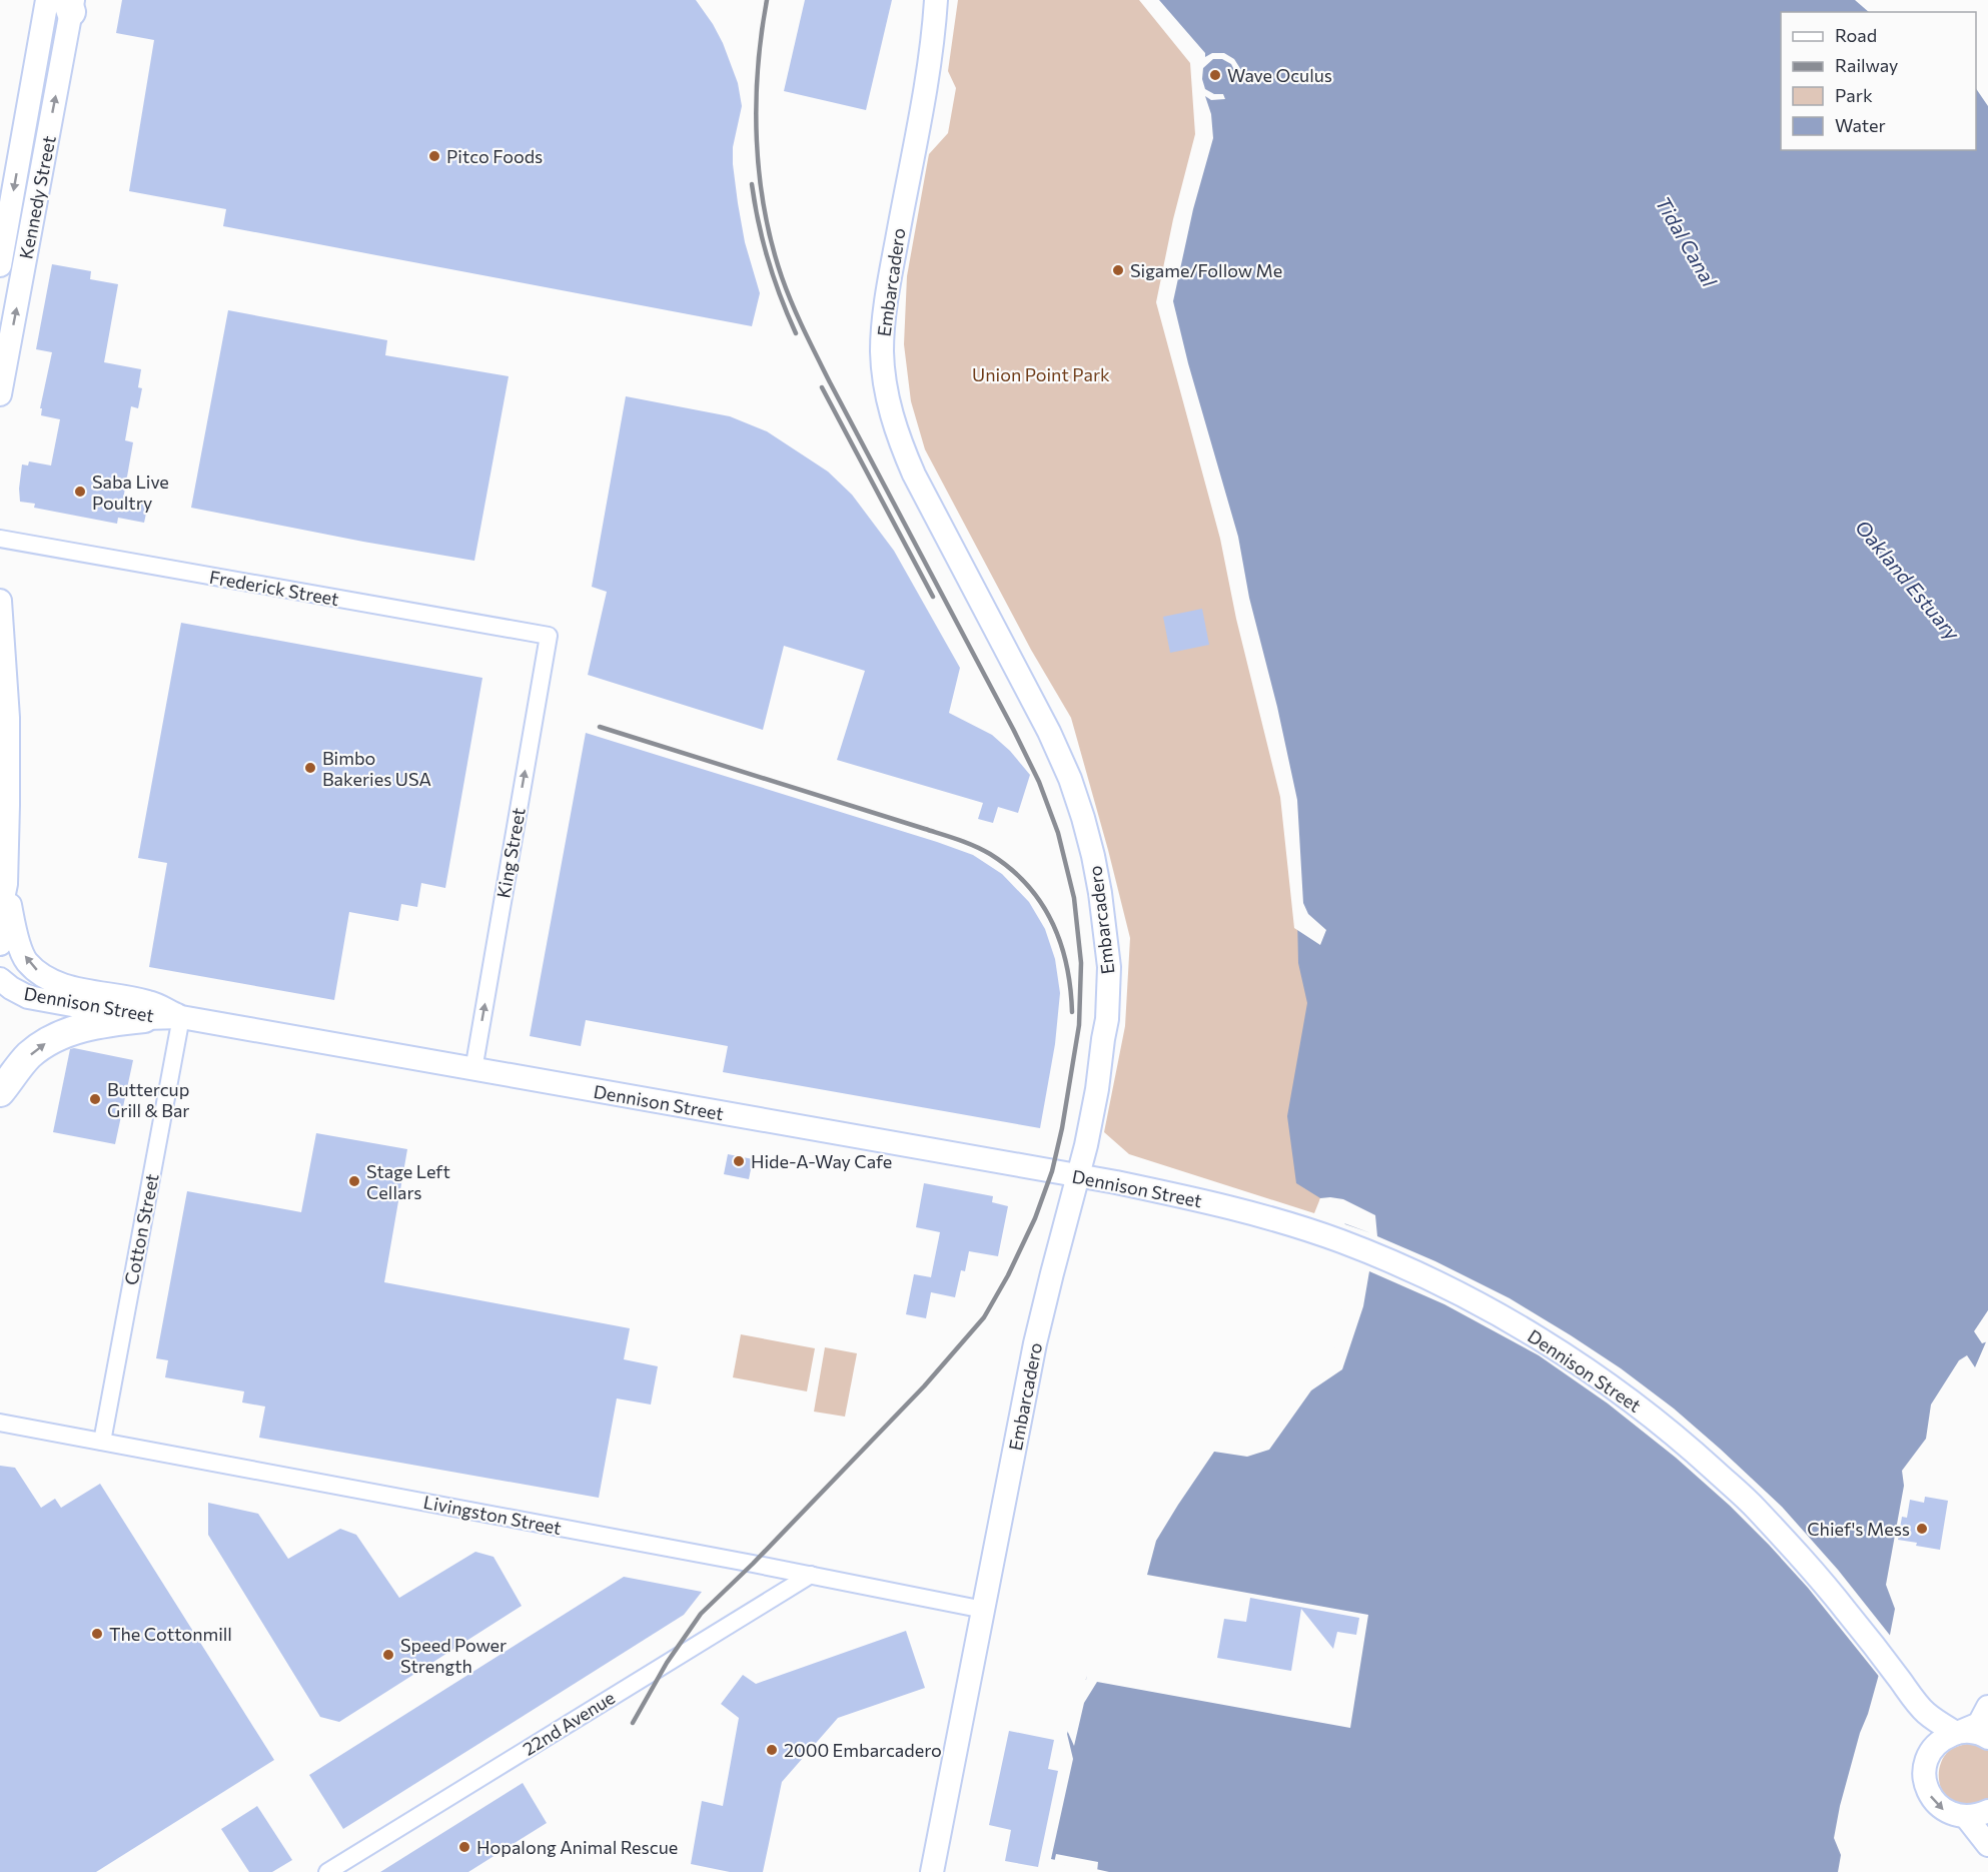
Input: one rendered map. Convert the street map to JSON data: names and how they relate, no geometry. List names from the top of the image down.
{
  "streets": {
    "main road": ["Kennedy Street", "Embarcadero", "Dennison Street"],
    "street": [
      "Frederick Street",
      "King Street",
      "Cotton Street",
      "Livingston Street",
      "22nd Avenue"
    ]
  },
  "crossings": [
    ["Embarcadero", "Dennison Street"],
    ["Embarcadero", "Livingston Street"],
    ["Frederick Street", "King Street"],
    ["King Street", "Dennison Street"],
    ["Dennison Street", "Cotton Street"],
    ["Cotton Street", "Livingston Street"],
    ["Livingston Street", "22nd Avenue"]
  ],
  "one_way": ["King Street"],
  "water": ["Tidal Canal", "Oakland Estuary"],
  "parks": ["Union Point Park"],
  "places": [
    "Wave Oculus",
    "Pitco Foods",
    "Sigame/Follow Me",
    "Saba Live Poultry",
    "Bimbo Bakeries USA",
    "Buttercup Grill & Bar",
    "Hide-A-Way Cafe",
    "Stage Left Cellars",
    "Chief's Mess",
    "The Cottonmill",
    "Speed Power Strength",
    "2000 Embarcadero",
    "Hopalong Animal Rescue"
  ],
  "legend": [
    "Road",
    "Railway",
    "Park",
    "Water"
  ]
}
